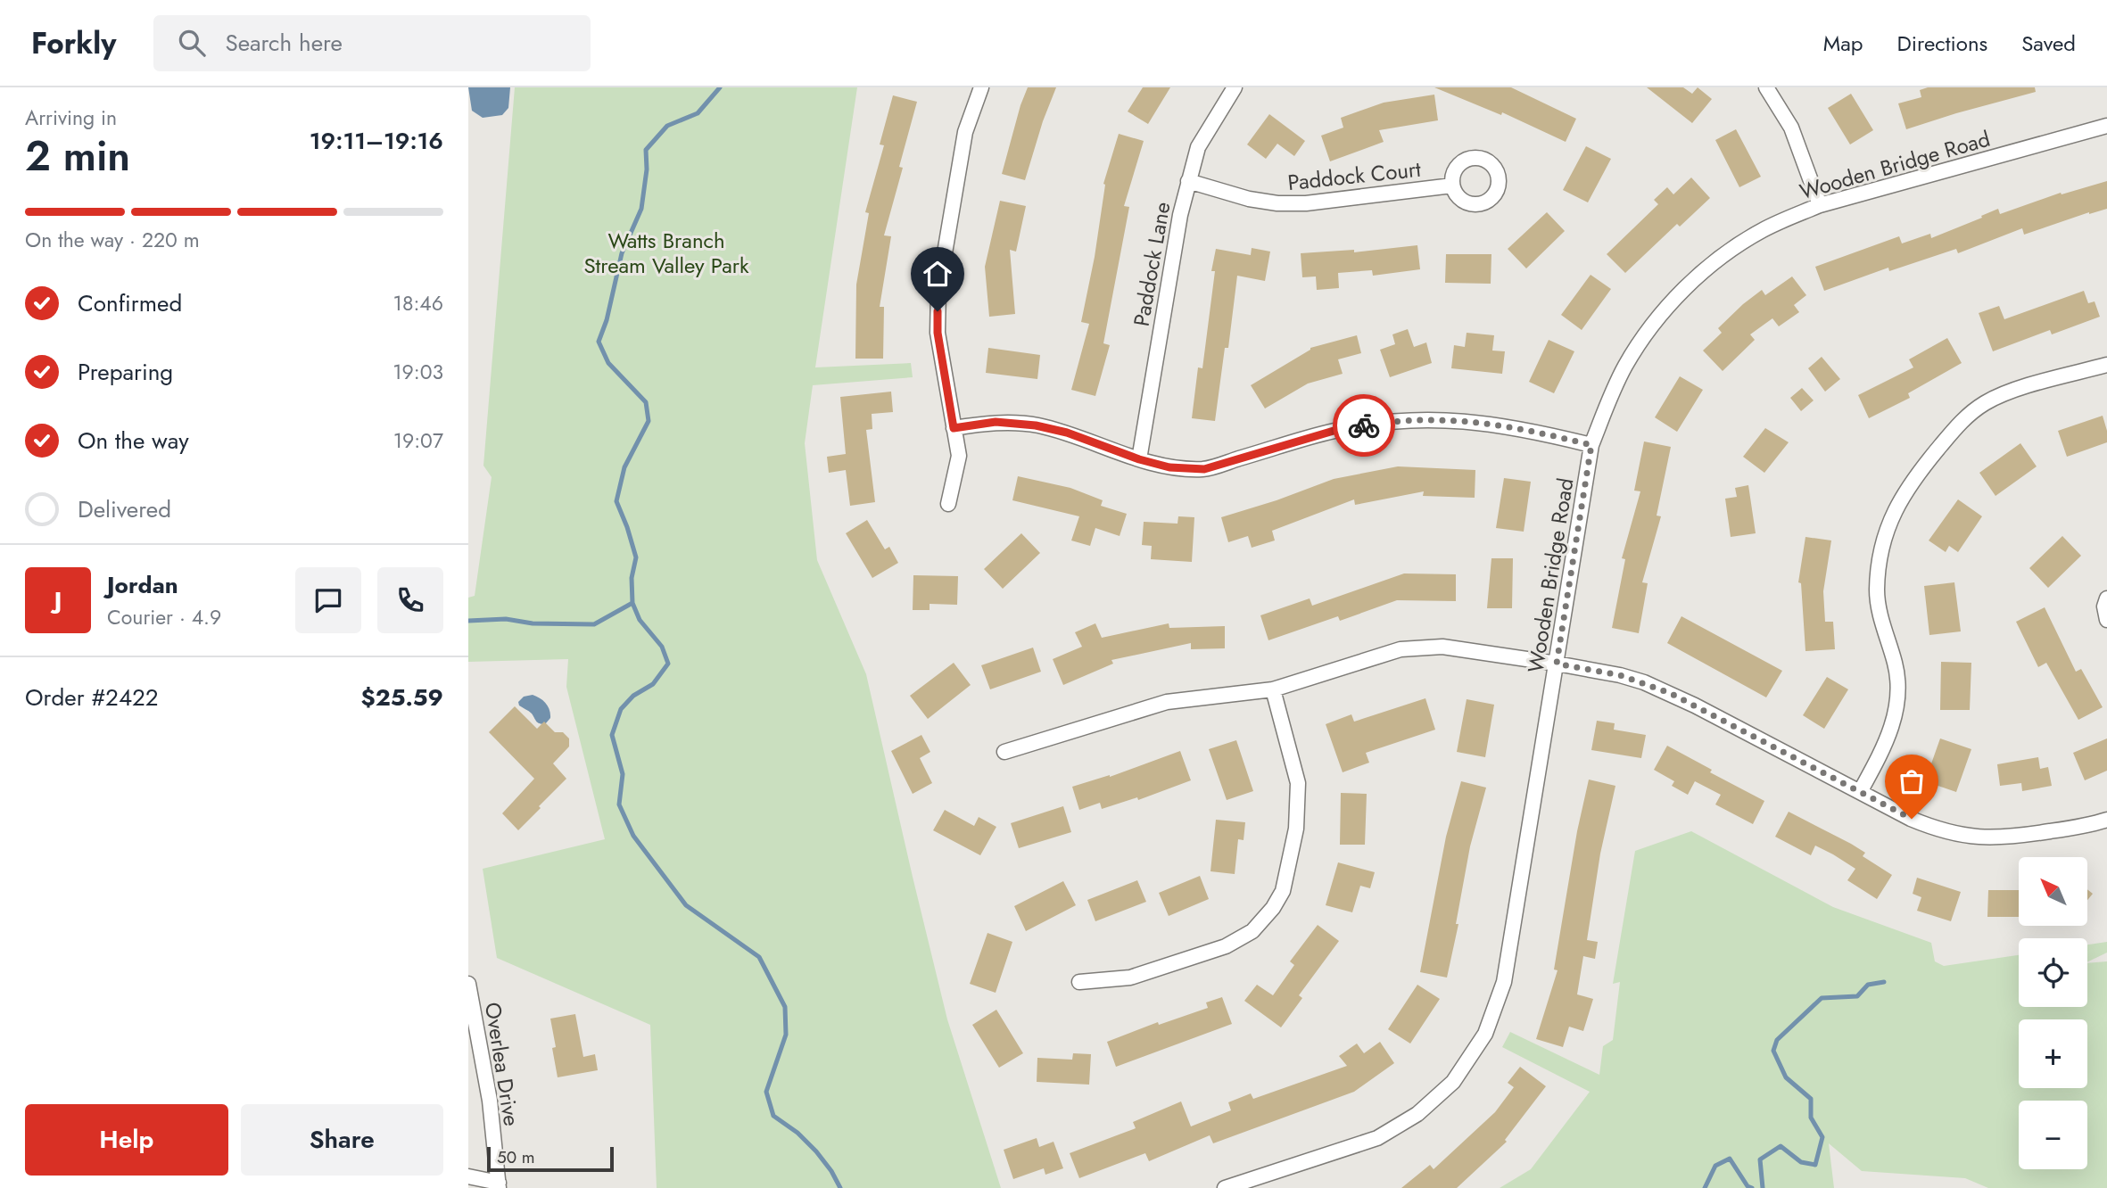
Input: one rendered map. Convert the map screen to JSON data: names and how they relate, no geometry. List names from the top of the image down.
{
  "streets": {
    "street": [
      "Wooden Bridge Road",
      "Paddock Court",
      "Paddock Lane",
      "Overlea Drive"
    ]
  },
  "crossings": [
    ["Paddock Court", "Paddock Lane"]
  ],
  "parks": ["Watts Branch Stream Valley Park"],
  "scale_bar": "50 m",
  "north": "top left",
  "page": {
    "header": "Forkly",
    "search": "Search here",
    "nav": ["Map", "Directions", "Saved"],
    "heading": ["2 min", "Arriving in", "19:11–19:16"],
    "panel": [
      "Jordan",
      "Courier · 4.9",
      "Order #2422",
      "$25.59"
    ],
    "bar": "On the way · 220 m",
    "list": [
      ["Confirmed", "18:46"],
      ["Preparing", "19:03"],
      ["On the way", "19:07"],
      "Delivered"
    ],
    "round": "J",
    "map_buttons": ["+", "−"],
    "buttons": ["Help", "Share"],
    "scale": "50 m"
  }
}
